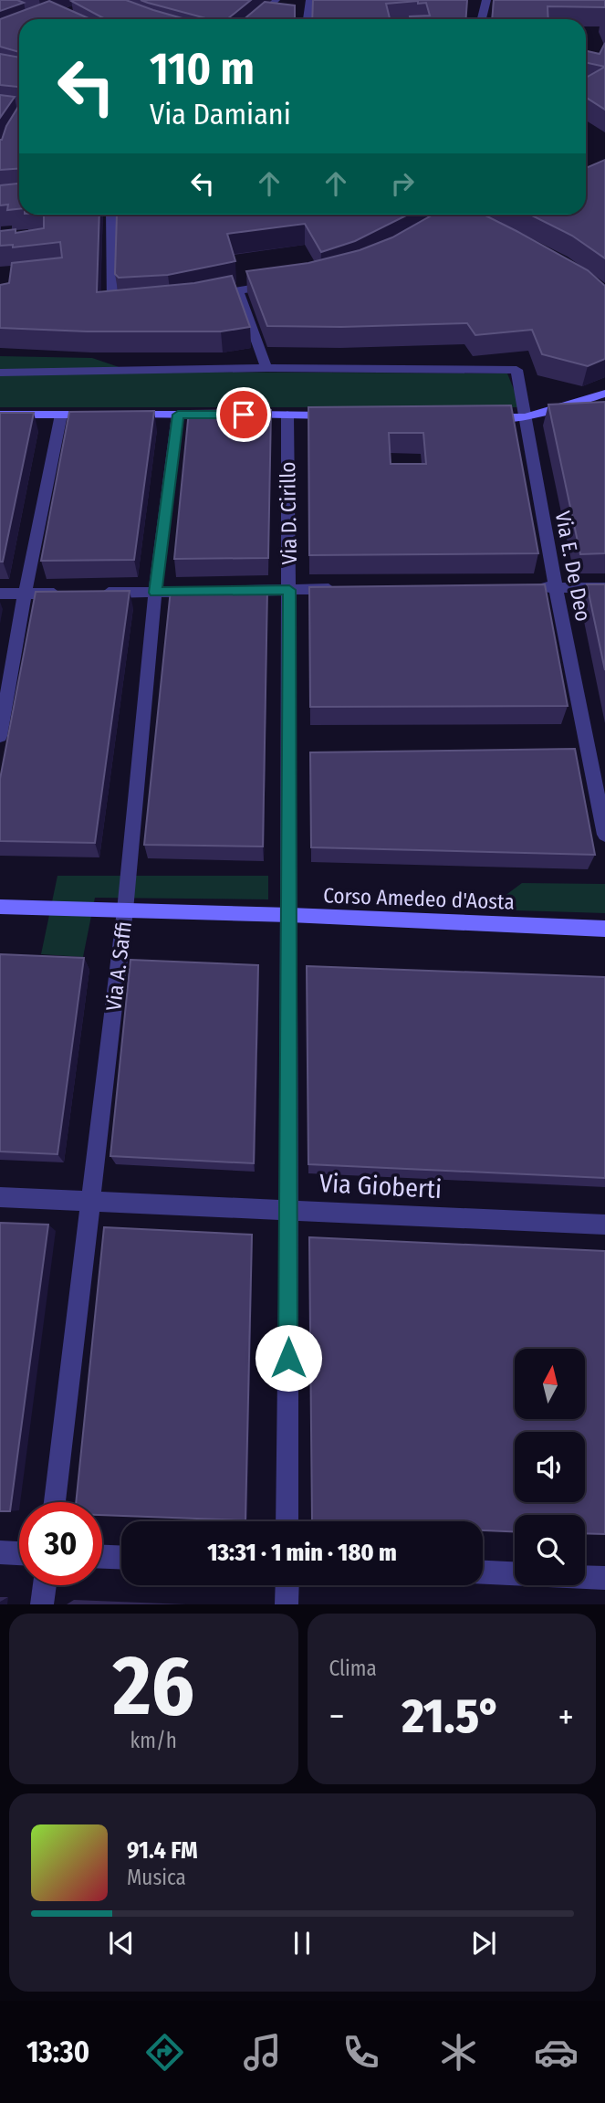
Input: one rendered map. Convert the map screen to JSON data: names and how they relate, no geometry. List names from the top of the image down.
{
  "streets": {
    "street": [
      "Via D. Cirillo",
      "Via E. De Deo",
      "Corso Amedeo d'Aosta",
      "Via A. Saffi",
      "Via Gioberti"
    ]
  },
  "crossings": [
    ["Via D. Cirillo", "Corso Amedeo d'Aosta"],
    ["Via D. Cirillo", "Via Gioberti"],
    ["Corso Amedeo d'Aosta", "Via A. Saffi"],
    ["Via A. Saffi", "Via Gioberti"]
  ],
  "north": "top",
  "page": {
    "turn": ["110 m", "Via Damiani"],
    "limit": "30",
    "trip": "13:31 · 1 min · 180 m",
    "tile": [
      ["26", "km/h"],
      "Clima"
    ],
    "heat": ["−", "21.5°", "+"],
    "song": ["91.4 FM", "Musica"],
    "tabs": "13:30"
  }
}
